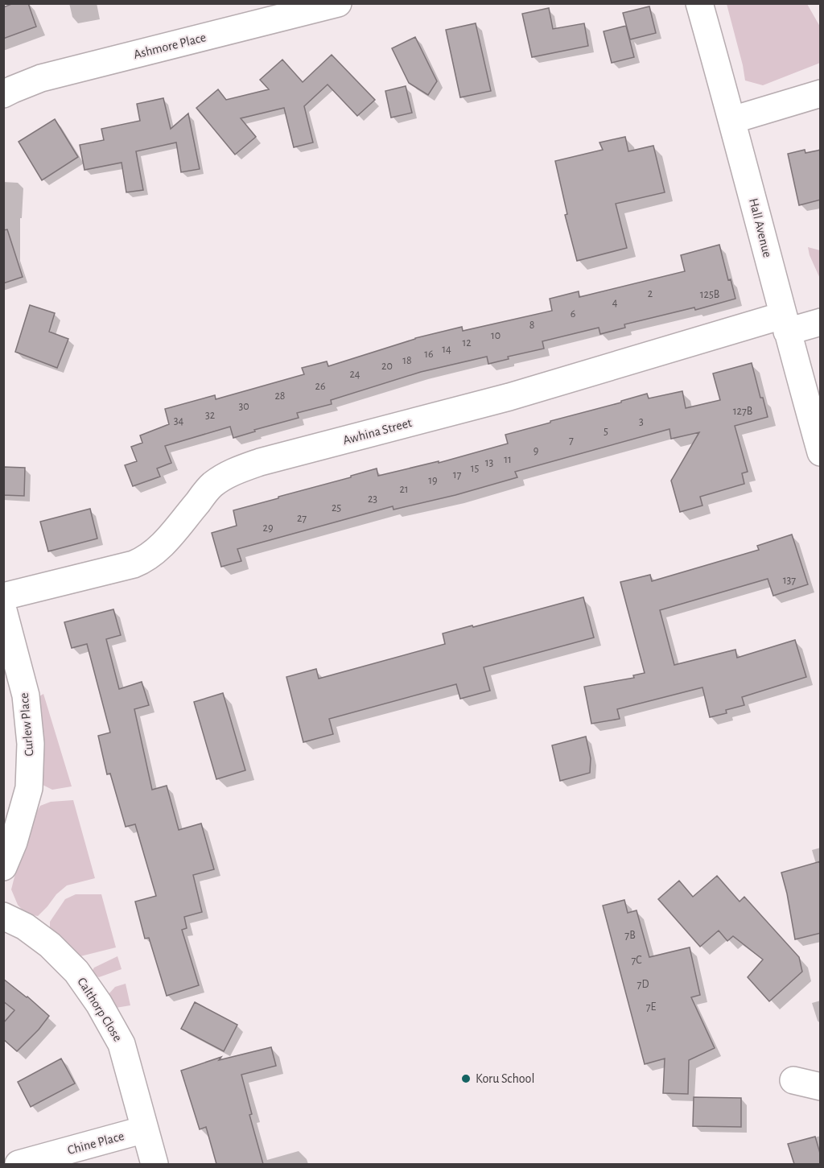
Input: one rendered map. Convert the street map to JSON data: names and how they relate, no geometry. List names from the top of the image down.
{
  "streets": {
    "street": [
      "Ashmore Place",
      "Hall Avenue",
      "Awhina Street",
      "Curlew Place",
      "Calthorp Close",
      "Chine Place"
    ]
  },
  "crossings": [
    ["Hall Avenue", "Awhina Street"],
    ["Calthorp Close", "Chine Place"]
  ],
  "places": ["Koru School"],
  "house_numbers": [
    "2",
    "125B",
    "4",
    "6",
    "8",
    "10",
    "12",
    "14",
    "16",
    "18",
    "20",
    "24",
    "26",
    "28",
    "30",
    "127B",
    "32",
    "34",
    "3",
    "5",
    "7",
    "9",
    "11",
    "13",
    "15",
    "17",
    "19",
    "21",
    "23",
    "25",
    "27",
    "29",
    "137",
    "7B",
    "7C",
    "7D",
    "7E"
  ]
}
